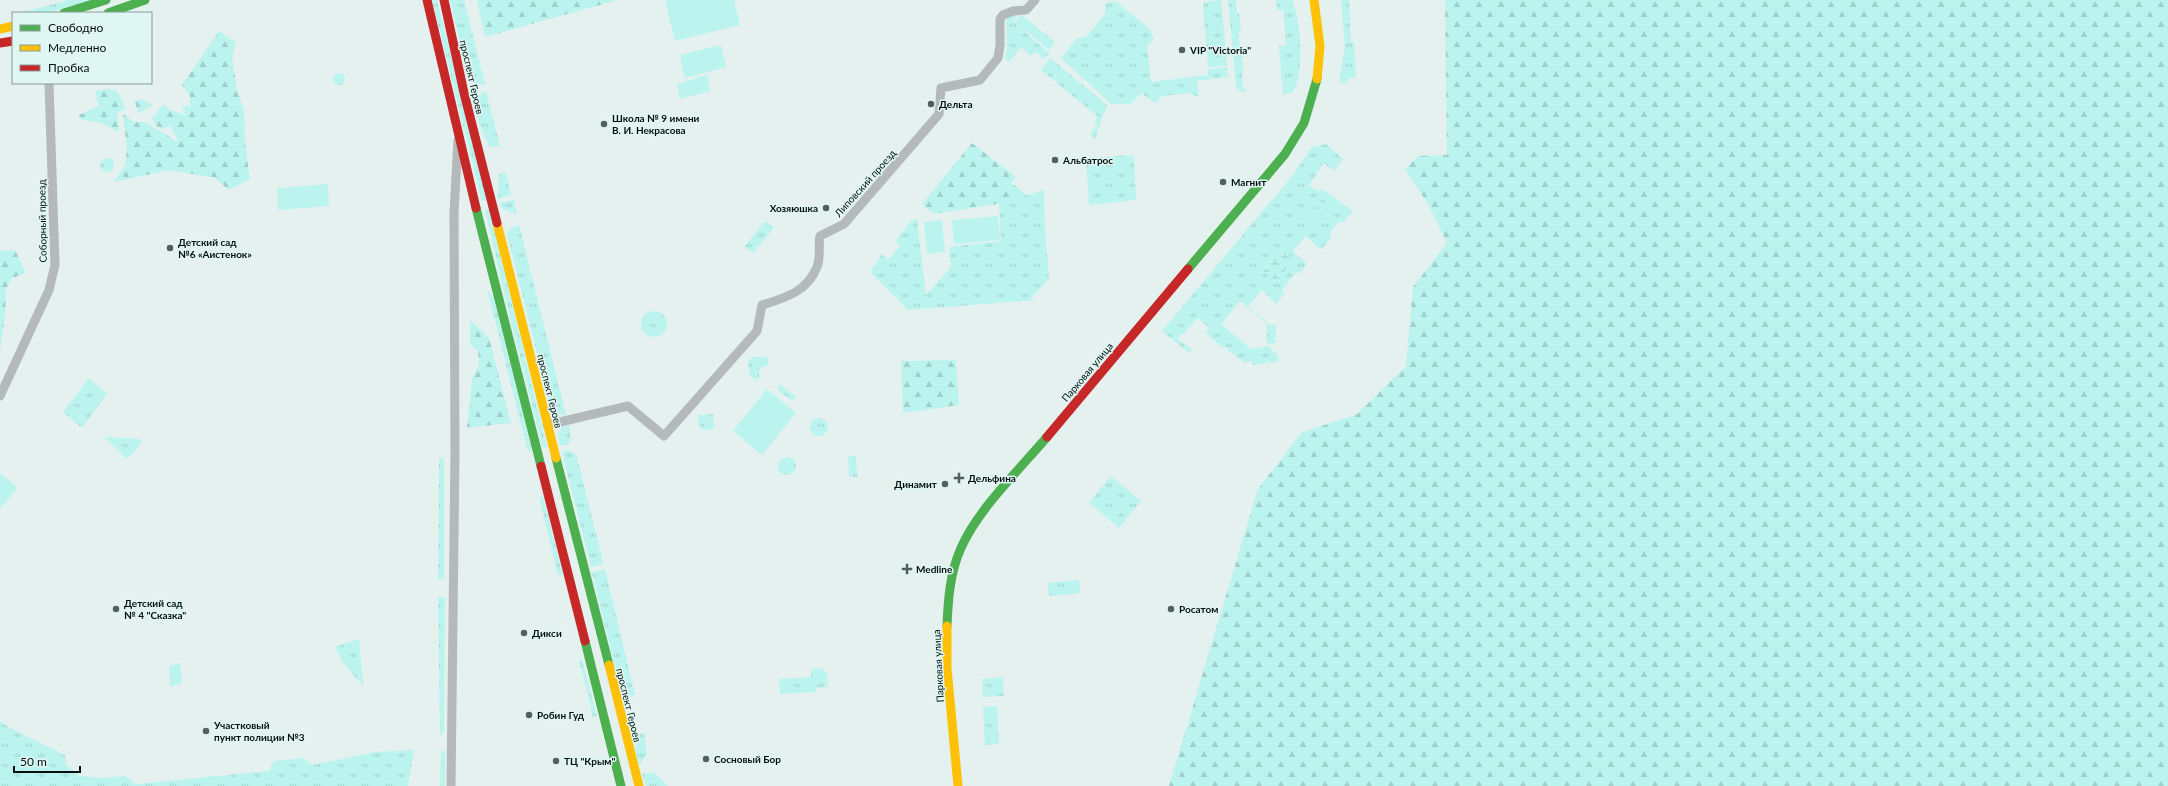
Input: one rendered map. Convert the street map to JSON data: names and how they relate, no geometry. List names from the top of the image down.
{
  "streets": {
    "main road": ["проспект Героев", "Парковая улица"],
    "street": ["Липовский проезд", "Соборный проезд"]
  },
  "crossings": [
    ["проспект Героев", "Липовский проезд"]
  ],
  "places": {
    "other": [
      "VIP \"Victoria\"",
      "Дельта",
      "Школа № 9 имени В. И. Некрасова",
      "Альбатрос",
      "Магнит",
      "Хозяюшка",
      "Детский сад №6 «Аистенок»",
      "Динамит",
      "Детский сад № 4 \"Сказка\"",
      "Росатом",
      "Дикси",
      "Робин Гуд",
      "Участковый пункт полиции №3",
      "Сосновый Бор",
      "ТЦ \"Крым\""
    ],
    "health": ["Дельфина", "Medline"]
  },
  "legend": ["Свободно", "Медленно", "Пробка"],
  "scale_bar": "50 m"
}
